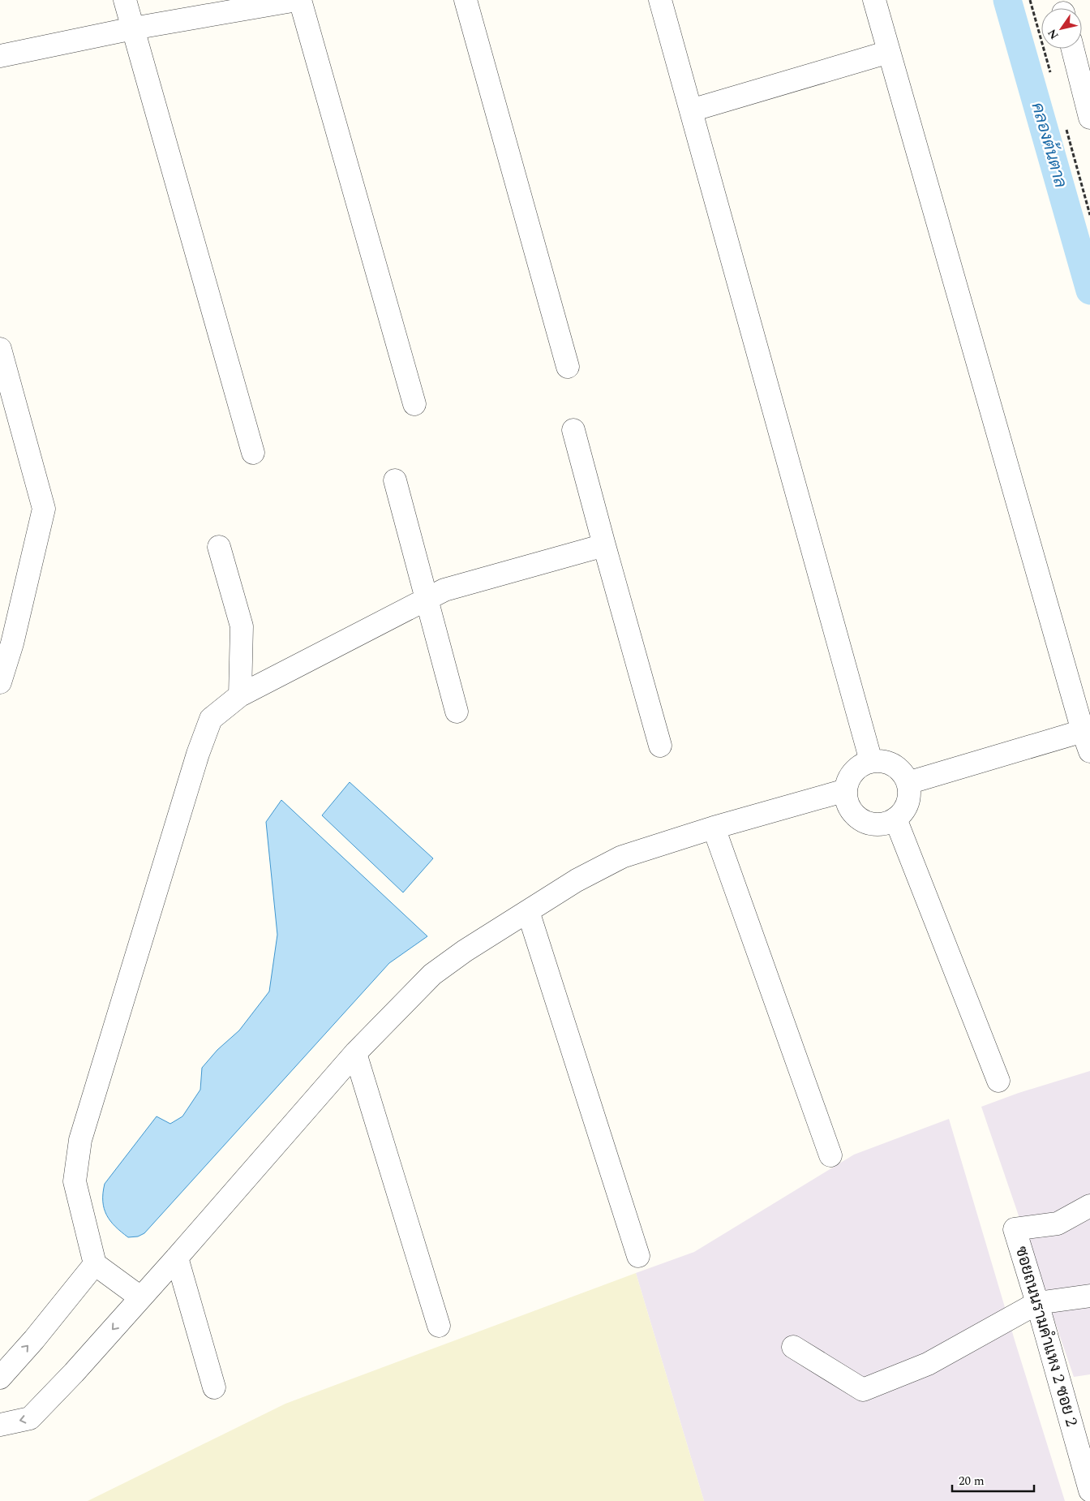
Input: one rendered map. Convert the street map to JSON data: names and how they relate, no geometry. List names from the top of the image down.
{
  "streets": {
    "street": ["ซอยถนนรามคำแหง 2 ซอย 2"]
  },
  "water": ["คลองต้นตาล"],
  "scale_bar": "20 m",
  "north": "bottom left"
}
